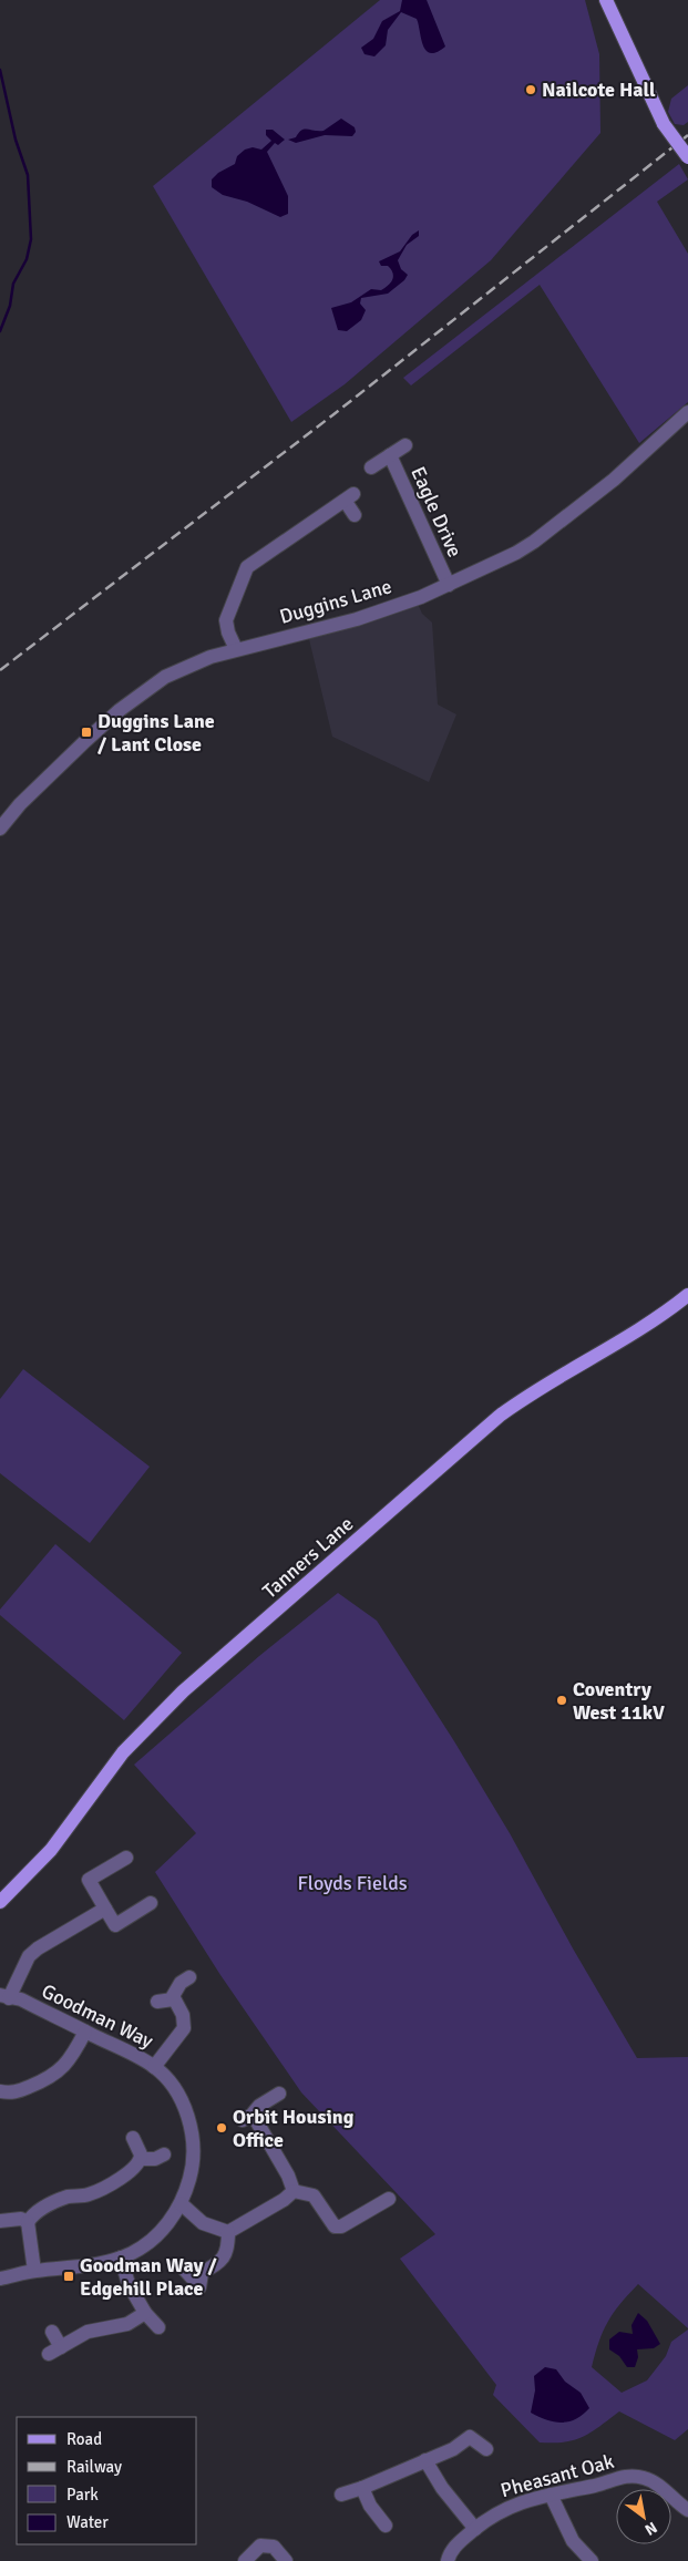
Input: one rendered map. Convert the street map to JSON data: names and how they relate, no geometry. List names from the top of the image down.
{
  "streets": {
    "main road": ["Tanners Lane"],
    "street": [
      "Eagle Drive",
      "Duggins Lane",
      "Goodman Way",
      "Pheasant Oak"
    ]
  },
  "crossings": [
    ["Eagle Drive", "Duggins Lane"]
  ],
  "parks": ["Floyds Fields"],
  "places": {
    "other": ["Nailcote Hall", "Coventry West 11kV", "Orbit Housing Office"],
    "transit": ["Duggins Lane / Lant Close", "Goodman Way / Edgehill Place"]
  },
  "legend": [
    "Road",
    "Railway",
    "Park",
    "Water"
  ],
  "north": "bottom right"
}
